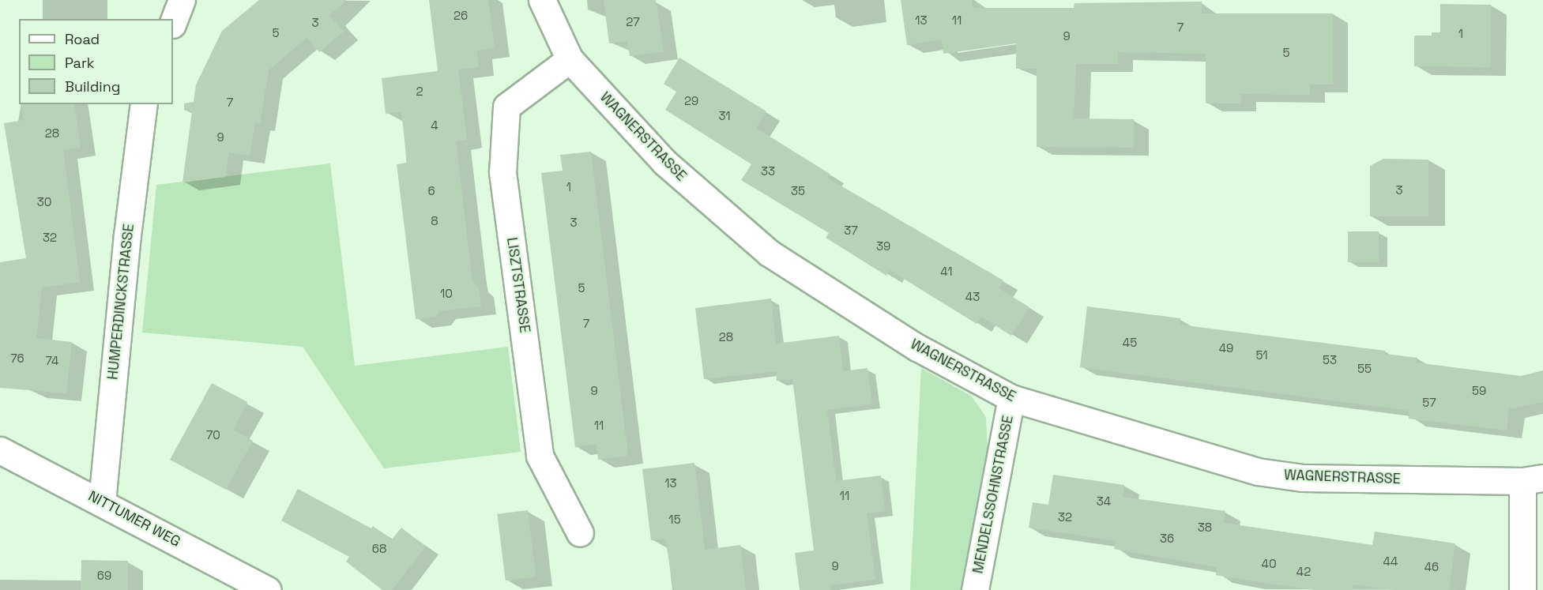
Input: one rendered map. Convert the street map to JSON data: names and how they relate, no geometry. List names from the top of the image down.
{
  "streets": {
    "street": [
      "WAGNERSTRASSE",
      "LISZTSTRASSE",
      "HUMPERDINCKSTRASSE",
      "MENDELSSOHNSTRASSE",
      "NITTUMER WEG"
    ]
  },
  "crossings": [
    ["WAGNERSTRASSE", "LISZTSTRASSE"],
    ["WAGNERSTRASSE", "MENDELSSOHNSTRASSE"],
    ["HUMPERDINCKSTRASSE", "NITTUMER WEG"]
  ],
  "house_numbers": [
    "26",
    "13",
    "11",
    "27",
    "3",
    "7",
    "5",
    "1",
    "9",
    "5",
    "2",
    "29",
    "7",
    "31",
    "4",
    "28",
    "9",
    "33",
    "1",
    "3",
    "6",
    "35",
    "30",
    "8",
    "3",
    "37",
    "32",
    "39",
    "41",
    "5",
    "10",
    "43",
    "7",
    "28",
    "45",
    "49",
    "51",
    "76",
    "53",
    "74",
    "55",
    "9",
    "59",
    "57",
    "11",
    "70",
    "13",
    "11",
    "34",
    "32",
    "15",
    "38",
    "36",
    "68",
    "44",
    "40",
    "9",
    "46",
    "42",
    "69"
  ],
  "legend": ["Road", "Park", "Building"]
}
